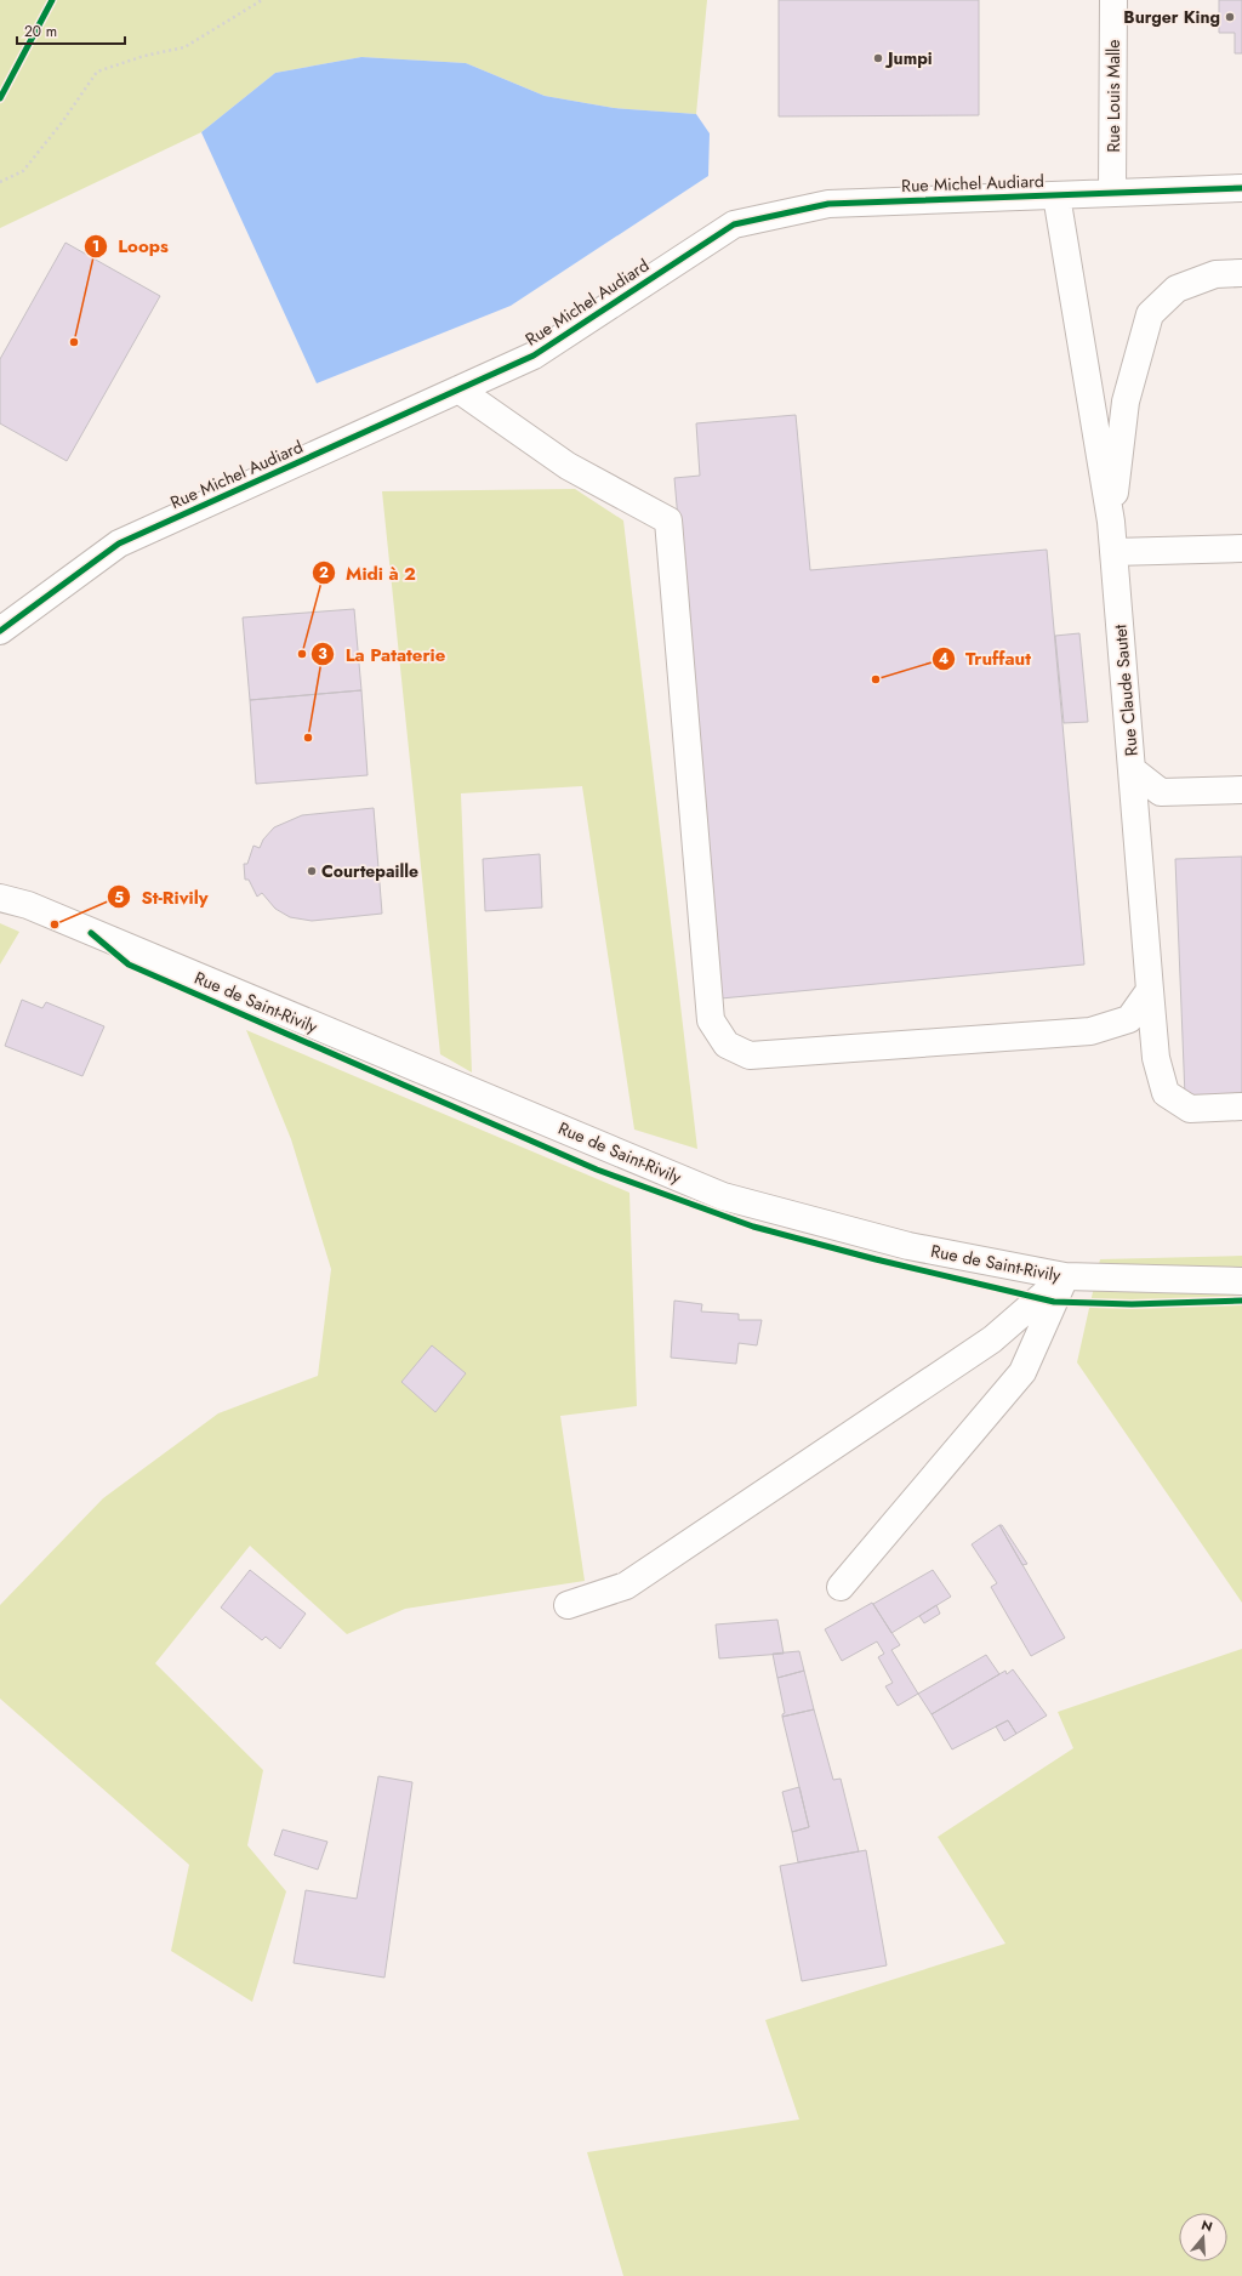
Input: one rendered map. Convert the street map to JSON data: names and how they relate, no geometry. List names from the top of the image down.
{
  "streets": {
    "street": [
      "Rue Louis Malle",
      "Rue Michel Audiard",
      "Rue Claude Sautet",
      "Rue de Saint-Rivily"
    ]
  },
  "crossings": [
    ["Rue Louis Malle", "Rue Michel Audiard"]
  ],
  "places": [
    "Burger King",
    "Jumpi",
    "Loops",
    "Midi à 2",
    "Truffaut",
    "La Pataterie",
    "Courtepaille",
    "St-Rivily"
  ],
  "scale_bar": "20 m",
  "north": "top"
}
